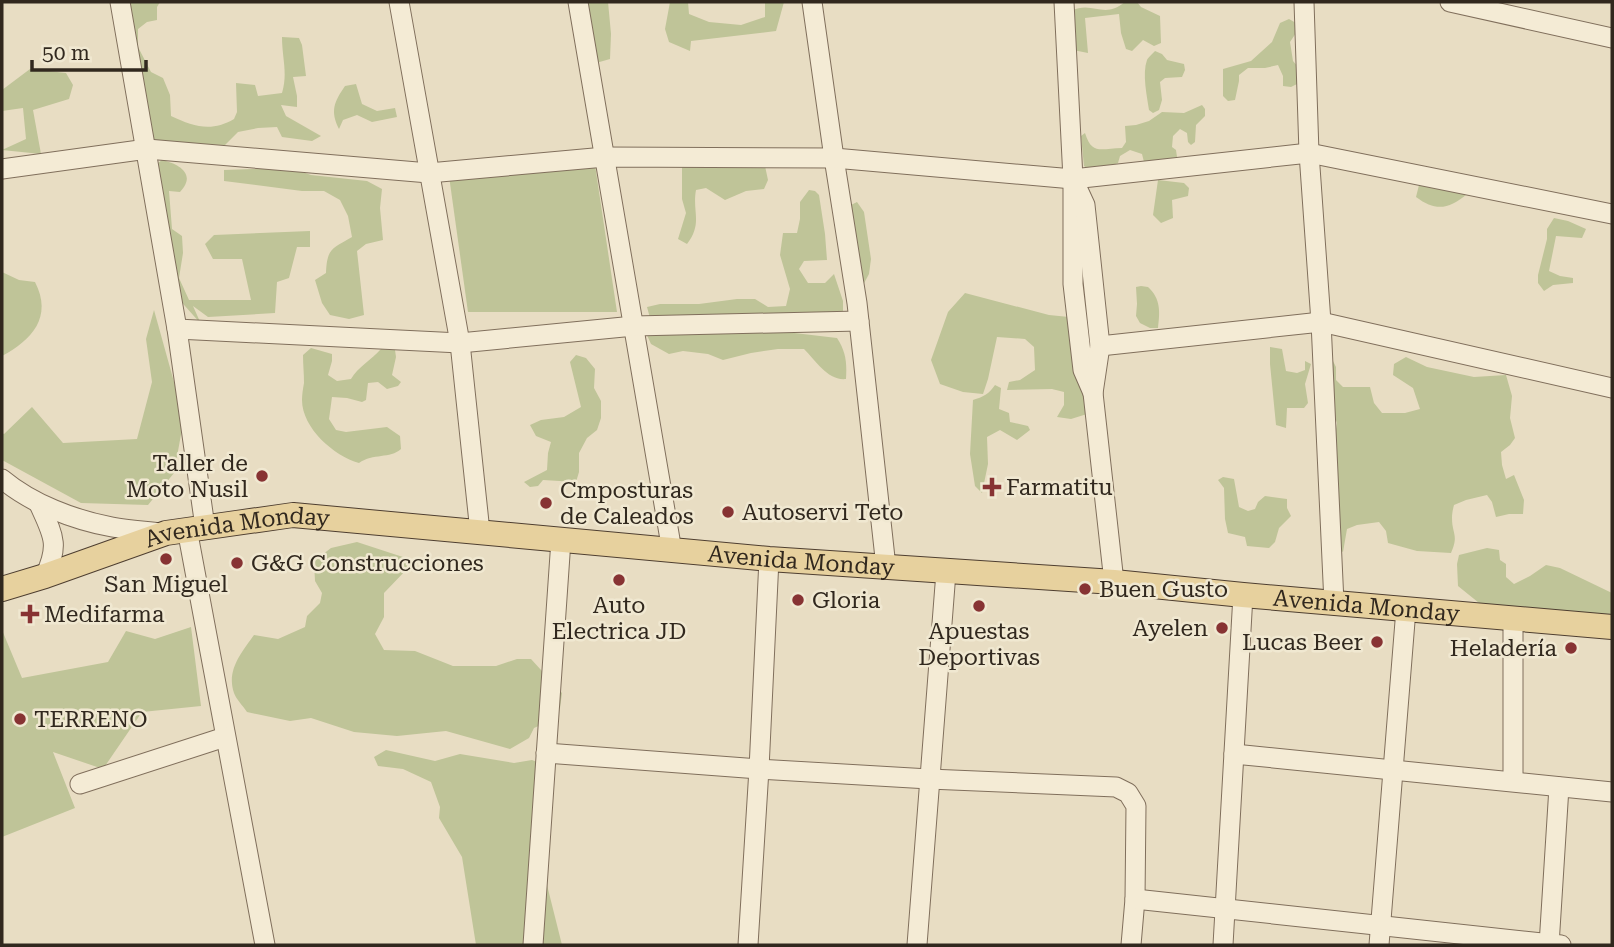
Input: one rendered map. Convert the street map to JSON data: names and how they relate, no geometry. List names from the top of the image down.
{
  "streets": {
    "main road": ["Avenida Monday"]
  },
  "places": {
    "other": [
      "Taller de Moto Nusil",
      "Cmposturas de Caleados",
      "Autoservi Teto",
      "San Miguel",
      "G&G Construcciones",
      "Auto Electrica JD",
      "Buen Gusto",
      "Gloria",
      "Apuestas Deportivas",
      "Ayelen",
      "Lucas Beer",
      "Heladería",
      "TERRENO"
    ],
    "health": ["Farmatitu", "Medifarma"]
  },
  "scale_bar": "50 m"
}
